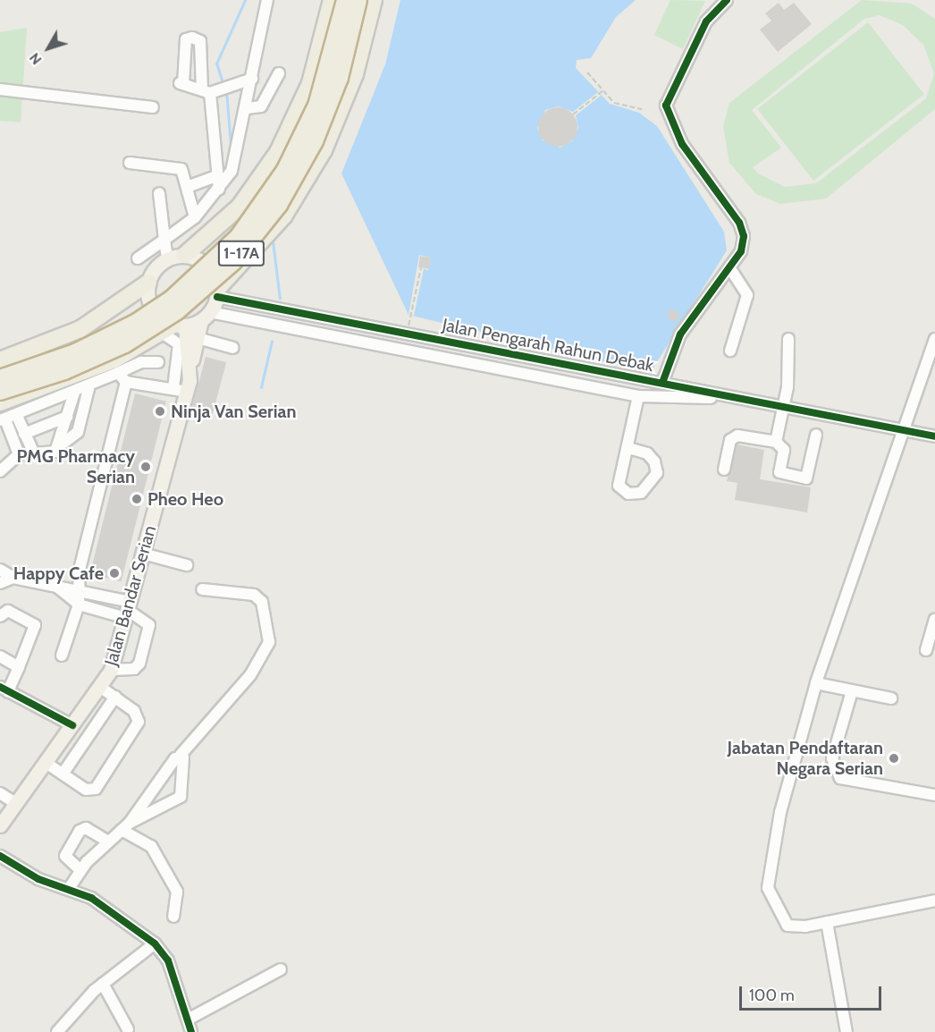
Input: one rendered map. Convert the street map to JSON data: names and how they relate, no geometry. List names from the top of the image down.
{
  "streets": {
    "highway": ["1-17A"],
    "main road": ["Jalan Bandar Serian"],
    "street": ["Jalan Pengarah Rahun Debak"]
  },
  "crossings": [
    ["1-17A", "Jalan Pengarah Rahun Debak"],
    ["1-17A", "Jalan Bandar Serian"],
    ["Jalan Pengarah Rahun Debak", "Jalan Bandar Serian"]
  ],
  "places": [
    "Ninja Van Serian",
    "PMG Pharmacy Serian",
    "Pheo Heo",
    "Happy Cafe",
    "Jabatan Pendaftaran Negara Serian"
  ],
  "scale_bar": "100 m",
  "north": "bottom left"
}
